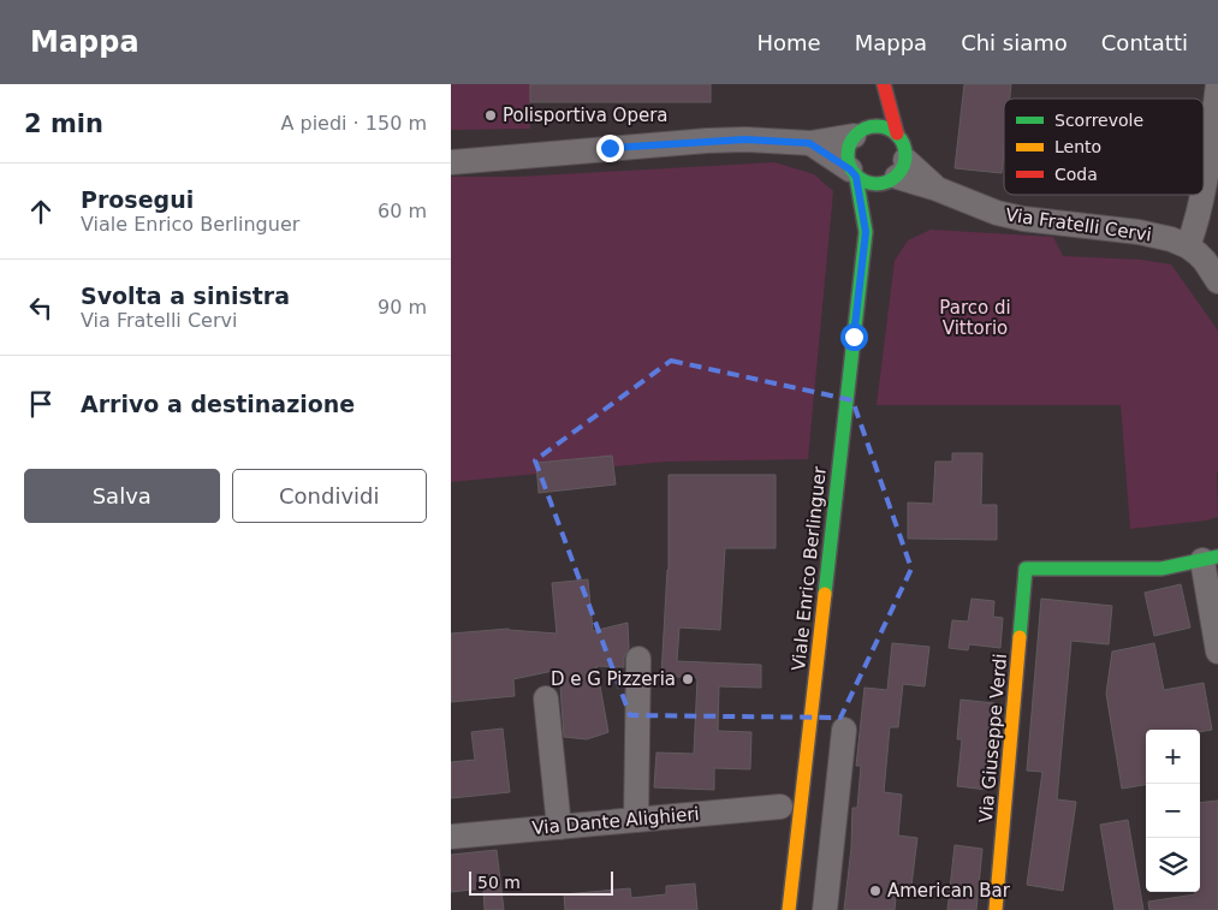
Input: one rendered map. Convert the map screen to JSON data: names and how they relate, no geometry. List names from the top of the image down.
{
  "streets": {
    "street": [
      "Via Fratelli Cervi",
      "Viale Enrico Berlinguer",
      "Via Giuseppe Verdi",
      "Via Dante Alighieri"
    ]
  },
  "crossings": [
    ["Via Fratelli Cervi", "Viale Enrico Berlinguer"]
  ],
  "parks": ["Parco di Vittorio"],
  "places": ["Polisportiva Opera", "D e G Pizzeria", "American Bar"],
  "legend": ["Scorrevole", "Lento", "Coda"],
  "scale_bar": "50 m",
  "page": {
    "header": "Mappa",
    "nav": [
      "Home",
      "Mappa",
      "Chi siamo",
      "Contatti"
    ],
    "heading": ["2 min", "A piedi · 150 m"],
    "list": [
      ["Prosegui", "Viale Enrico Berlinguer", "60 m"],
      ["Svolta a sinistra", "Via Fratelli Cervi", "90 m"],
      "Arrivo a destinazione"
    ],
    "buttons": ["Salva", "Condividi"],
    "map_buttons": ["+", "−"],
    "scale": "50 m"
  }
}
